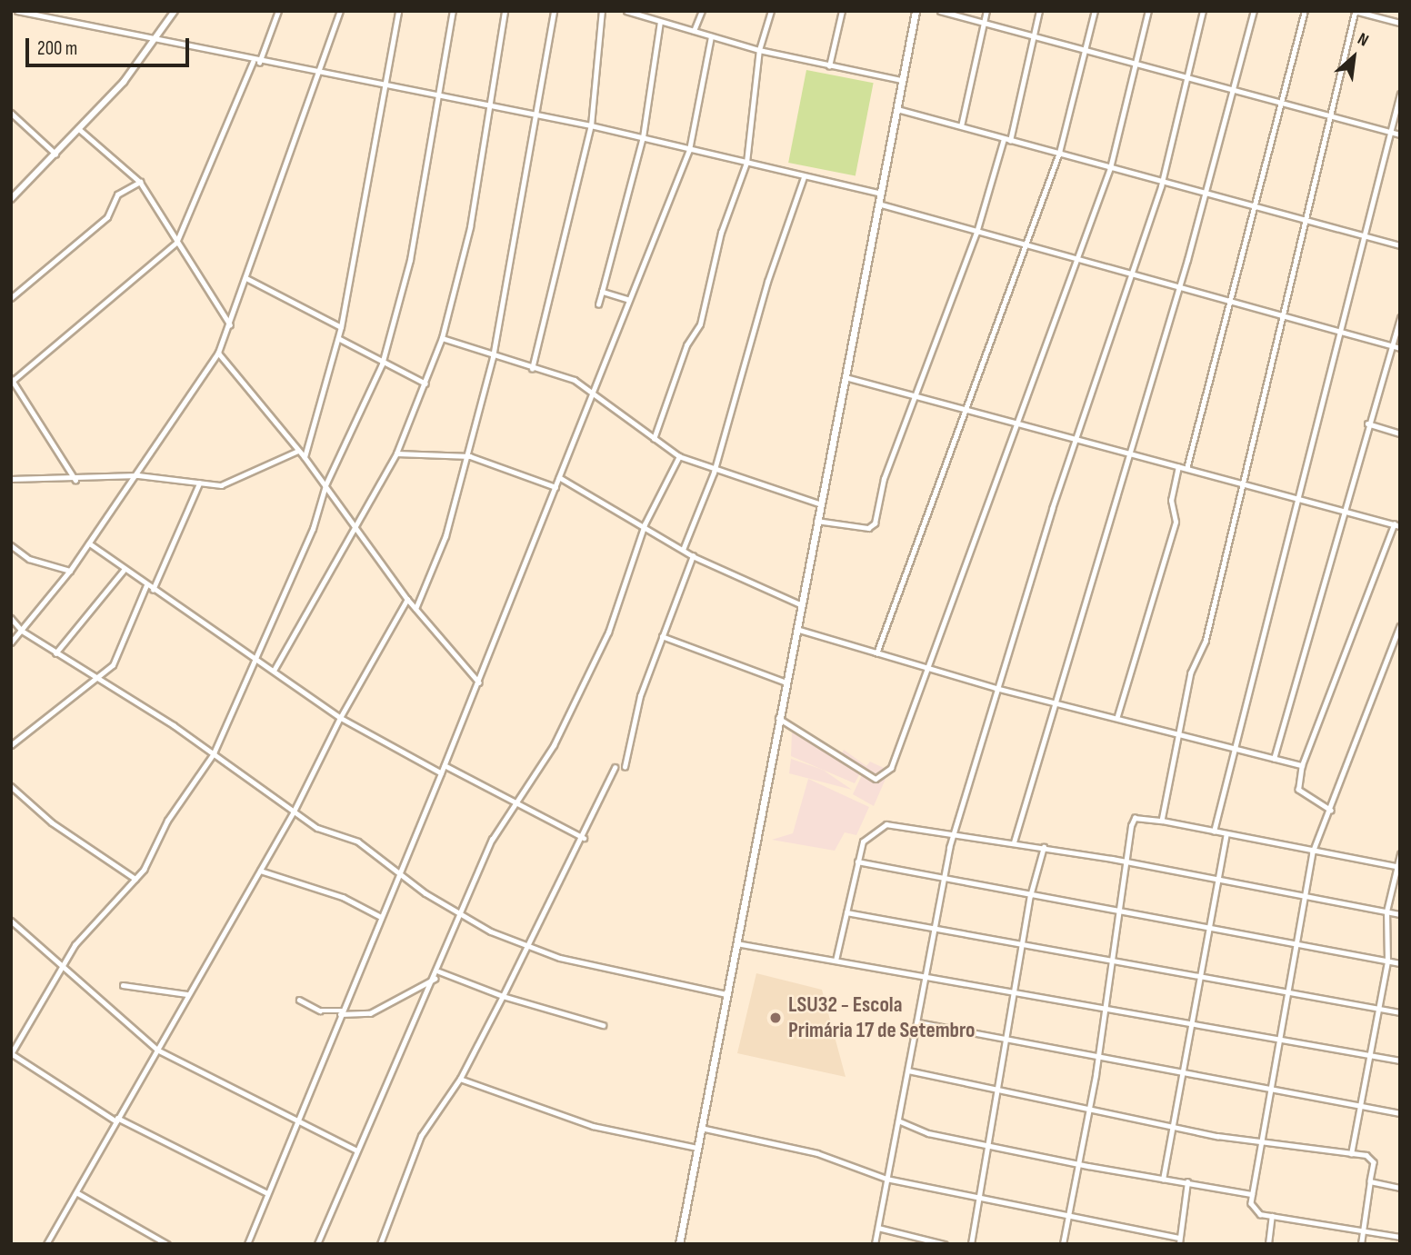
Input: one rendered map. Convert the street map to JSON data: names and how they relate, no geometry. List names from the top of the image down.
{
  "places": ["LSU32 - Escola Primária 17 de Setembro"],
  "scale_bar": "200 m",
  "north": "top right"
}
